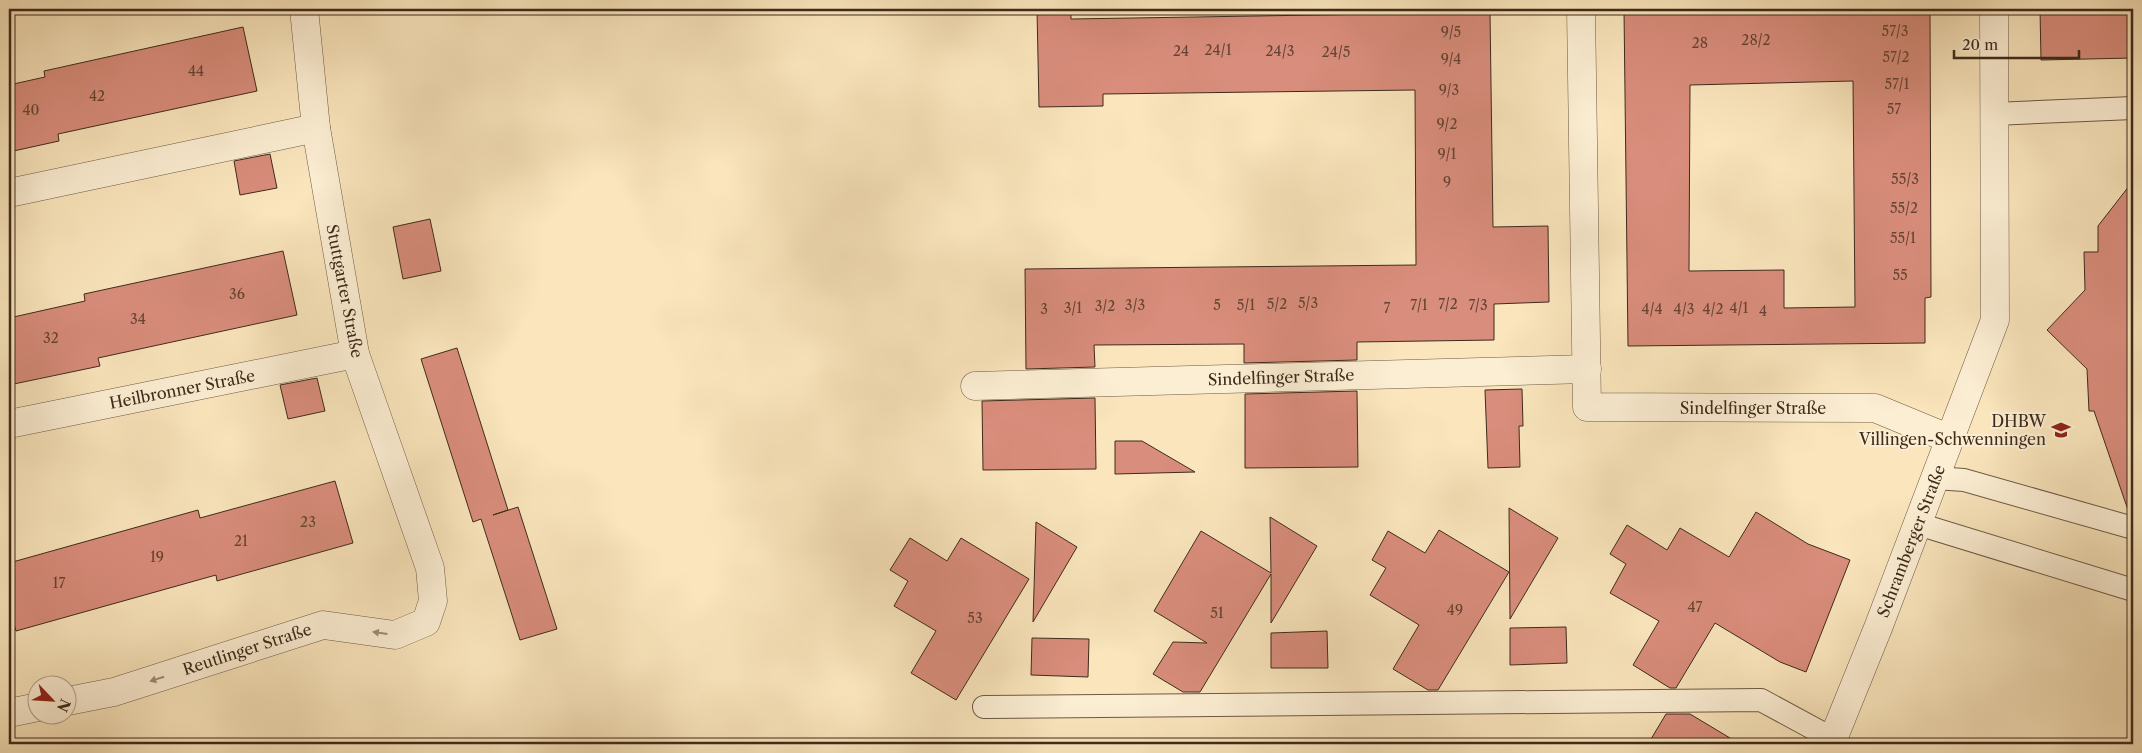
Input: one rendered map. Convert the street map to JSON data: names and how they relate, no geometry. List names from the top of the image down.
{
  "streets": {
    "street": [
      "Stuttgarter Straße",
      "Sindelfinger Straße",
      "Heilbronner Straße",
      "Schramberger Straße",
      "Reutlinger Straße"
    ]
  },
  "crossings": [
    ["Stuttgarter Straße", "Heilbronner Straße"],
    ["Stuttgarter Straße", "Reutlinger Straße"],
    ["Sindelfinger Straße", "Schramberger Straße"]
  ],
  "one_way": ["Reutlinger Straße"],
  "places": {
    "school or university": ["DHBW Villingen-Schwenningen"]
  },
  "house_numbers": [
    "57/3",
    "9/5",
    "28/2",
    "28",
    "24/1",
    "24",
    "24/3",
    "24/5",
    "57/2",
    "9/4",
    "44",
    "57/1",
    "9/3",
    "42",
    "57",
    "40",
    "9/2",
    "9/1",
    "55/3",
    "9",
    "55/2",
    "55/1",
    "55",
    "36",
    "5/3",
    "5/2",
    "7/2",
    "3/3",
    "5",
    "5/1",
    "7/1",
    "7/3",
    "3/2",
    "3/1",
    "7",
    "4/1",
    "3",
    "4/4",
    "4/3",
    "4/2",
    "4",
    "34",
    "32",
    "23",
    "21",
    "19",
    "17",
    "47",
    "49",
    "51",
    "53"
  ],
  "scale_bar": "20 m",
  "north": "bottom right"
}
